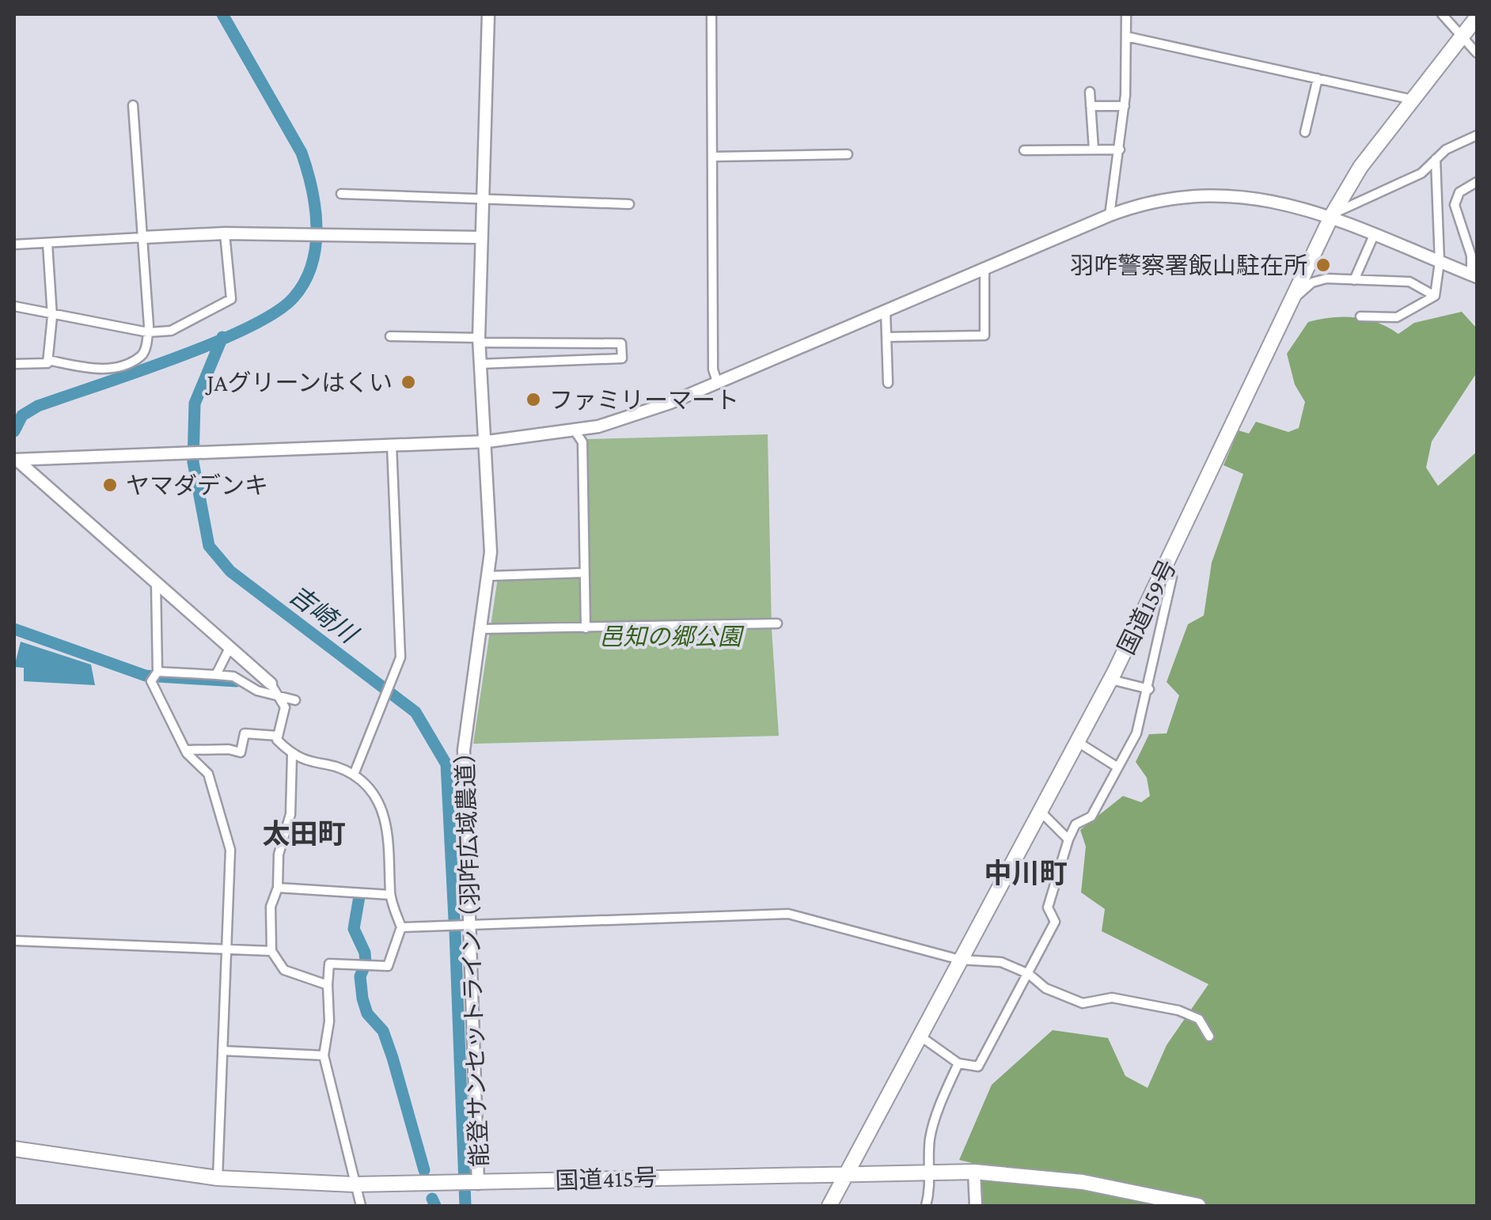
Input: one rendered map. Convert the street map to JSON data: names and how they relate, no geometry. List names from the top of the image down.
{
  "streets": {
    "highway": ["国道159号", "国道415号"],
    "street": ["能登サンセットライン（羽咋広域農道）"]
  },
  "crossings": [
    ["国道159号", "国道415号"],
    ["能登サンセットライン（羽咋広域農道）", "国道415号"]
  ],
  "districts": ["太田町", "中川町"],
  "water": ["吉崎川"],
  "parks": ["邑知の郷公園"],
  "places": [
    "羽咋警察署飯山駐在所",
    "JAグリーンはくい",
    "ファミリーマート",
    "ヤマダデンキ"
  ]
}
